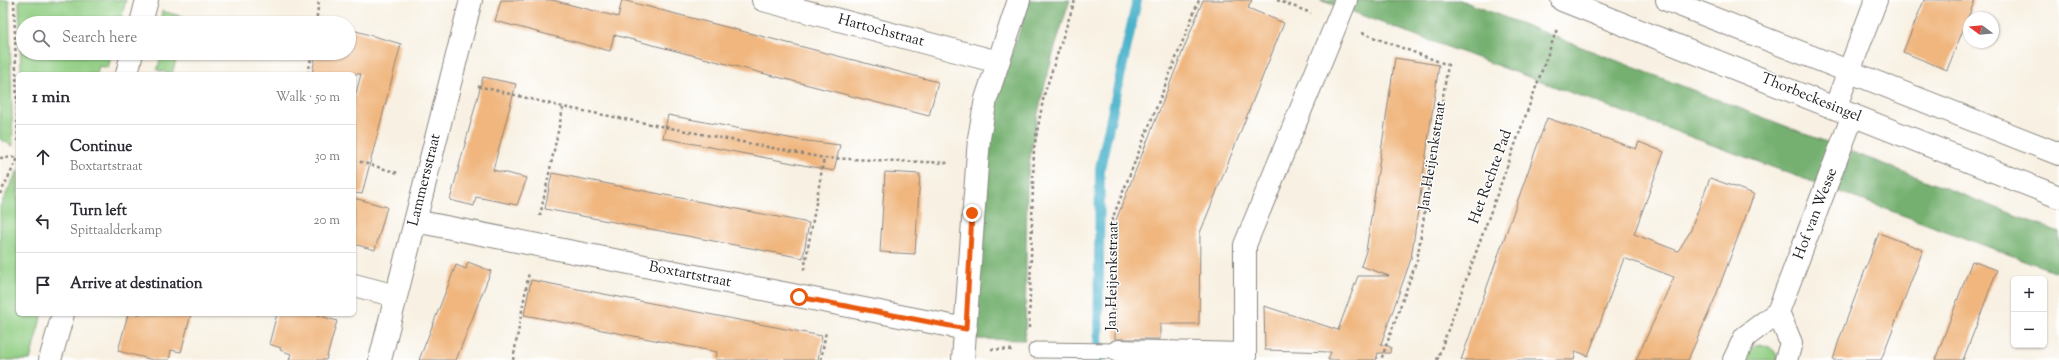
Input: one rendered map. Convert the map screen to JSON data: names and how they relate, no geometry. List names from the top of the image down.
{
  "streets": {
    "street": [
      "Hartochstraat",
      "Thorbeckesingel",
      "Jan Heijenkstraat",
      "Lammersstraat",
      "Hof van Wesse",
      "Boxtartstraat"
    ],
    "path": ["Het Rechte Pad"]
  },
  "crossings": [
    ["Thorbeckesingel", "Het Rechte Pad"],
    ["Thorbeckesingel", "Hof van Wesse"],
    ["Lammersstraat", "Boxtartstraat"]
  ],
  "north": "left",
  "page": {
    "search": "Search here",
    "heading": ["1 min", "Walk · 50 m"],
    "list": [
      ["Continue", "Boxtartstraat", "30 m"],
      ["Turn left", "Spittaalderkamp", "20 m"],
      "Arrive at destination"
    ],
    "map_buttons": ["+", "−"]
  }
}
